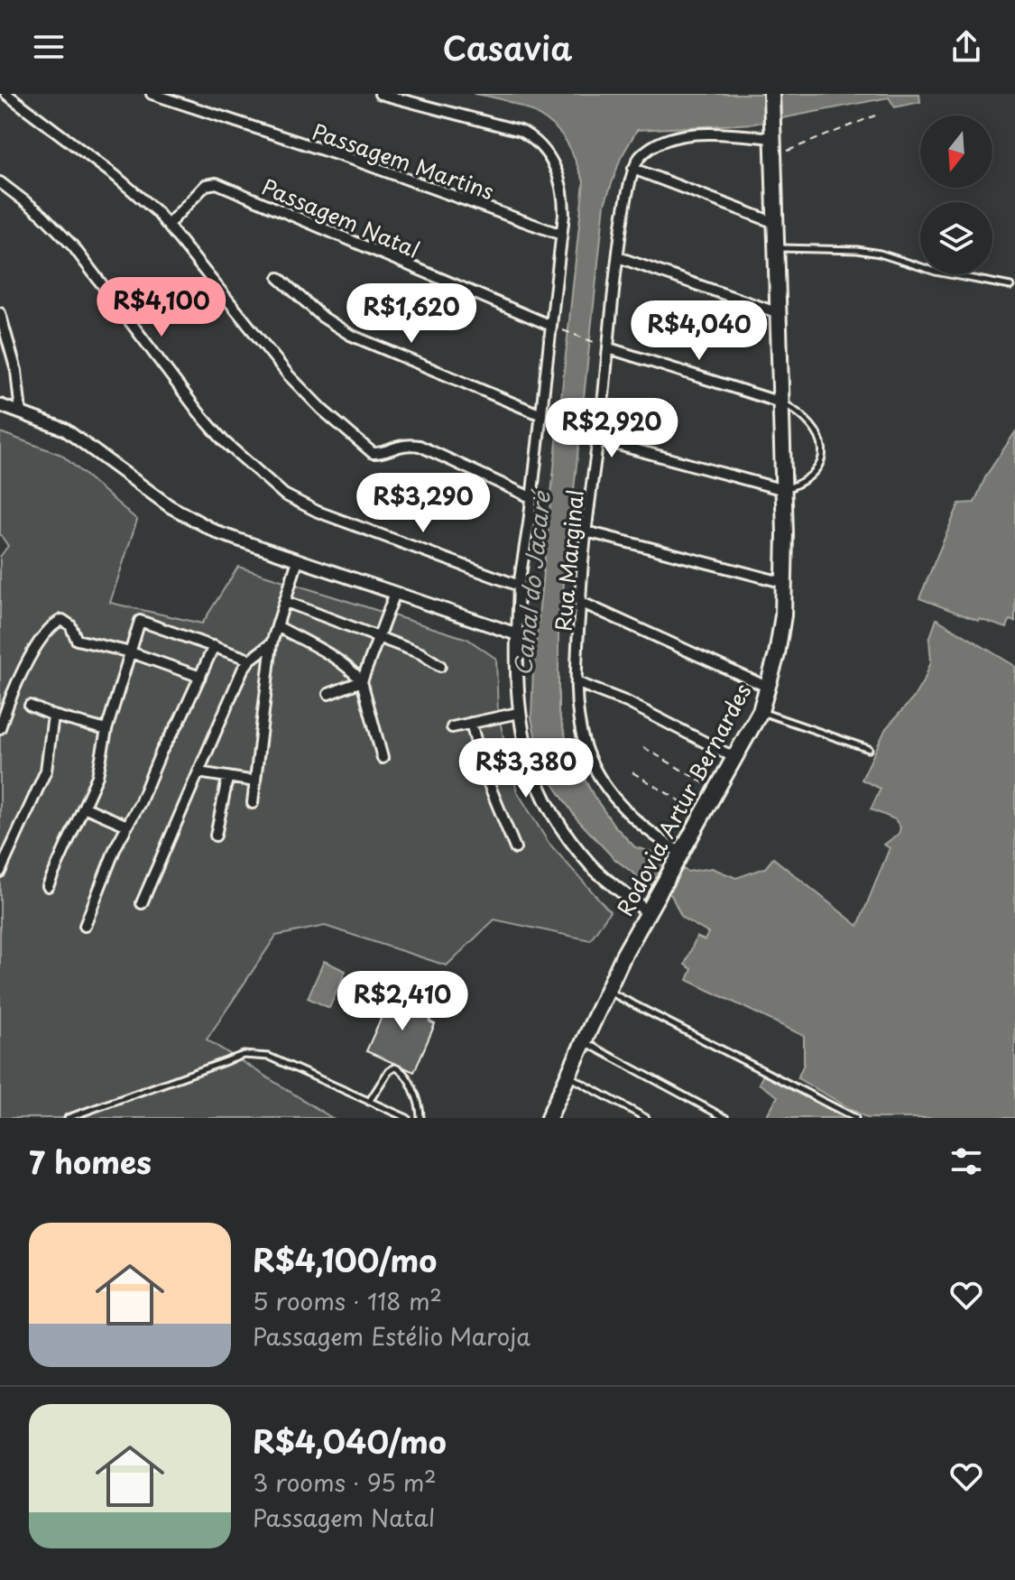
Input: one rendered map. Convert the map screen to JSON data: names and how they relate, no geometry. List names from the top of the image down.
{
  "streets": {
    "main road": ["Rodovia Artur Bernardes"],
    "street": ["Passagem Martins", "Passagem Natal", "Rua Marginal"]
  },
  "crossings": [
    ["Rua Marginal", "Rodovia Artur Bernardes"]
  ],
  "water": ["Canal do Jacaré"],
  "north": "bottom",
  "page": {
    "header": "Casavia",
    "price": [
      "R$4,100",
      "R$1,620",
      "R$4,040",
      "R$2,920",
      "R$3,290",
      "R$3,380",
      "R$2,410"
    ],
    "heading": "7 homes",
    "list": [
      {
        "name": "R$4,100/mo",
        "note": "5 rooms · 118 m² · Passagem Estélio Maroja"
      },
      {
        "name": "R$4,040/mo",
        "note": "3 rooms · 95 m² · Passagem Natal"
      }
    ]
  }
}
